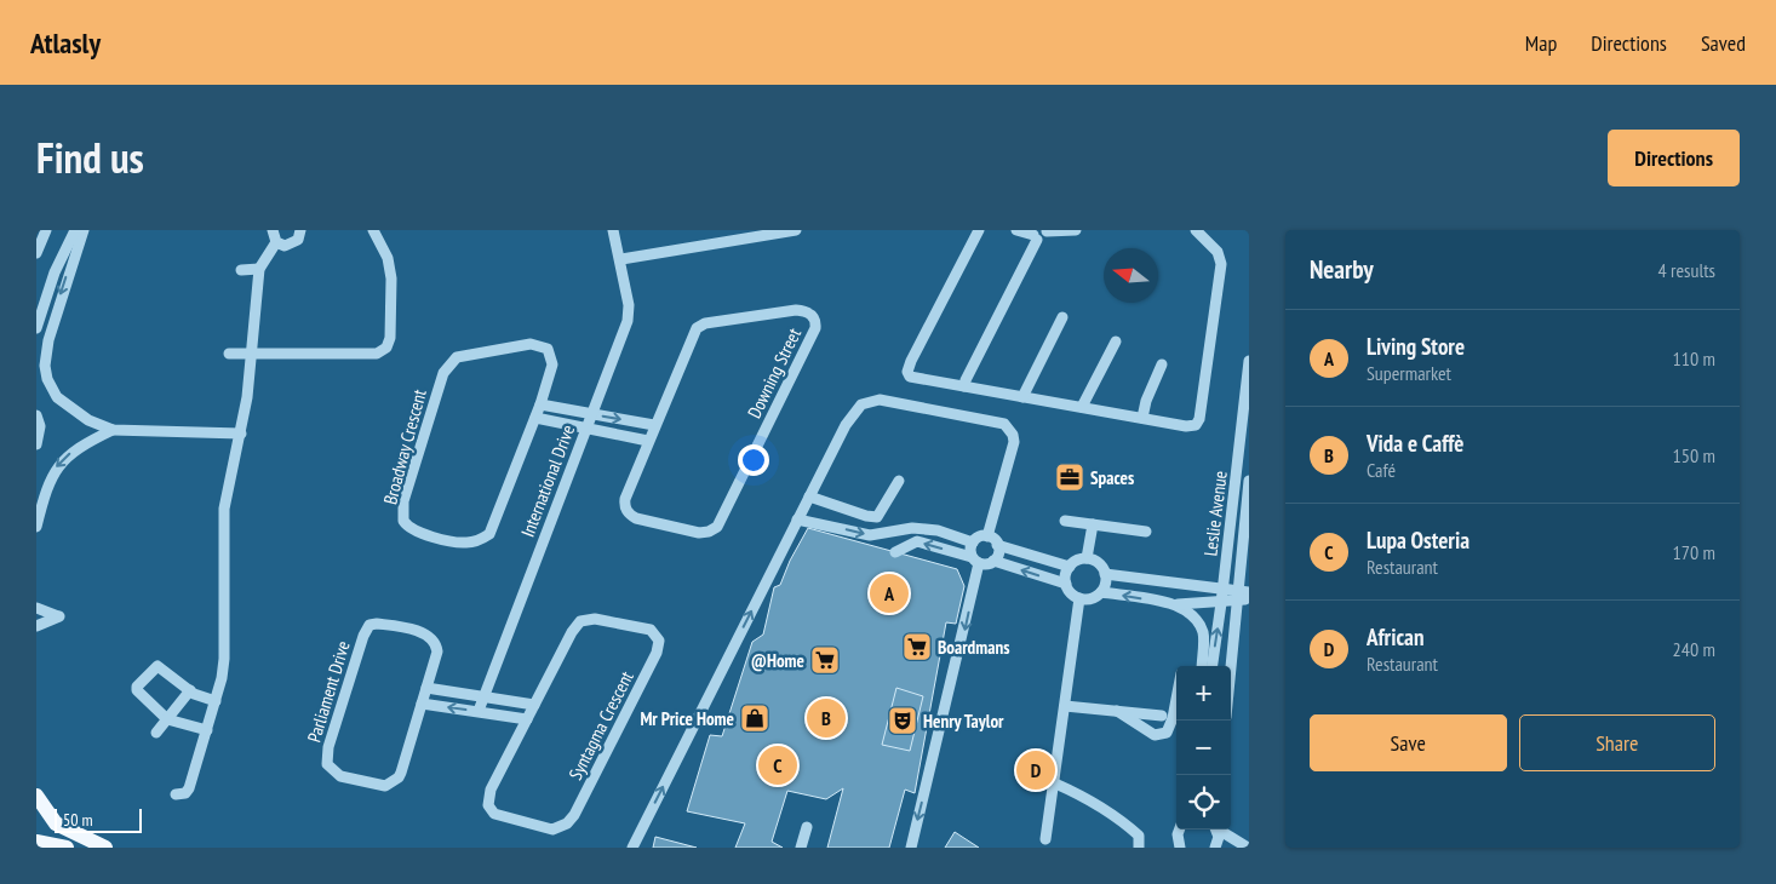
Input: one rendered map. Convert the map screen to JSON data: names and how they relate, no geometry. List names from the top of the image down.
{
  "streets": {
    "street": [
      "Downing Street",
      "Broadway Crescent",
      "International Drive",
      "Leslie Avenue",
      "Parliament Drive",
      "Syntagma Crescent"
    ]
  },
  "places": {
    "office": ["Spaces"],
    "supermarket": ["Boardmans", "@Home"],
    "shop": ["Mr Price Home"],
    "theatre": ["Henry Taylor"]
  },
  "scale_bar": "50 m",
  "north": "left",
  "page": {
    "header": "Atlasly",
    "nav": ["Map", "Directions", "Saved"],
    "title": "Find us",
    "buttons": [
      "Directions",
      ["Save", "Share"]
    ],
    "heading": ["Nearby", "4 results"],
    "list": [
      {
        "mark": "A",
        "name": "Living Store",
        "note": "Supermarket",
        "value": "110 m"
      },
      {
        "mark": "B",
        "name": "Vida e Caffè",
        "note": "Café",
        "value": "150 m"
      },
      {
        "mark": "C",
        "name": "Lupa Osteria",
        "note": "Restaurant",
        "value": "170 m"
      },
      {
        "mark": "D",
        "name": "African",
        "note": "Restaurant",
        "value": "240 m"
      }
    ],
    "pins": [
      "A",
      "B",
      "C",
      "D"
    ],
    "map_buttons": ["+", "−"],
    "scale": "50 m"
  }
}
